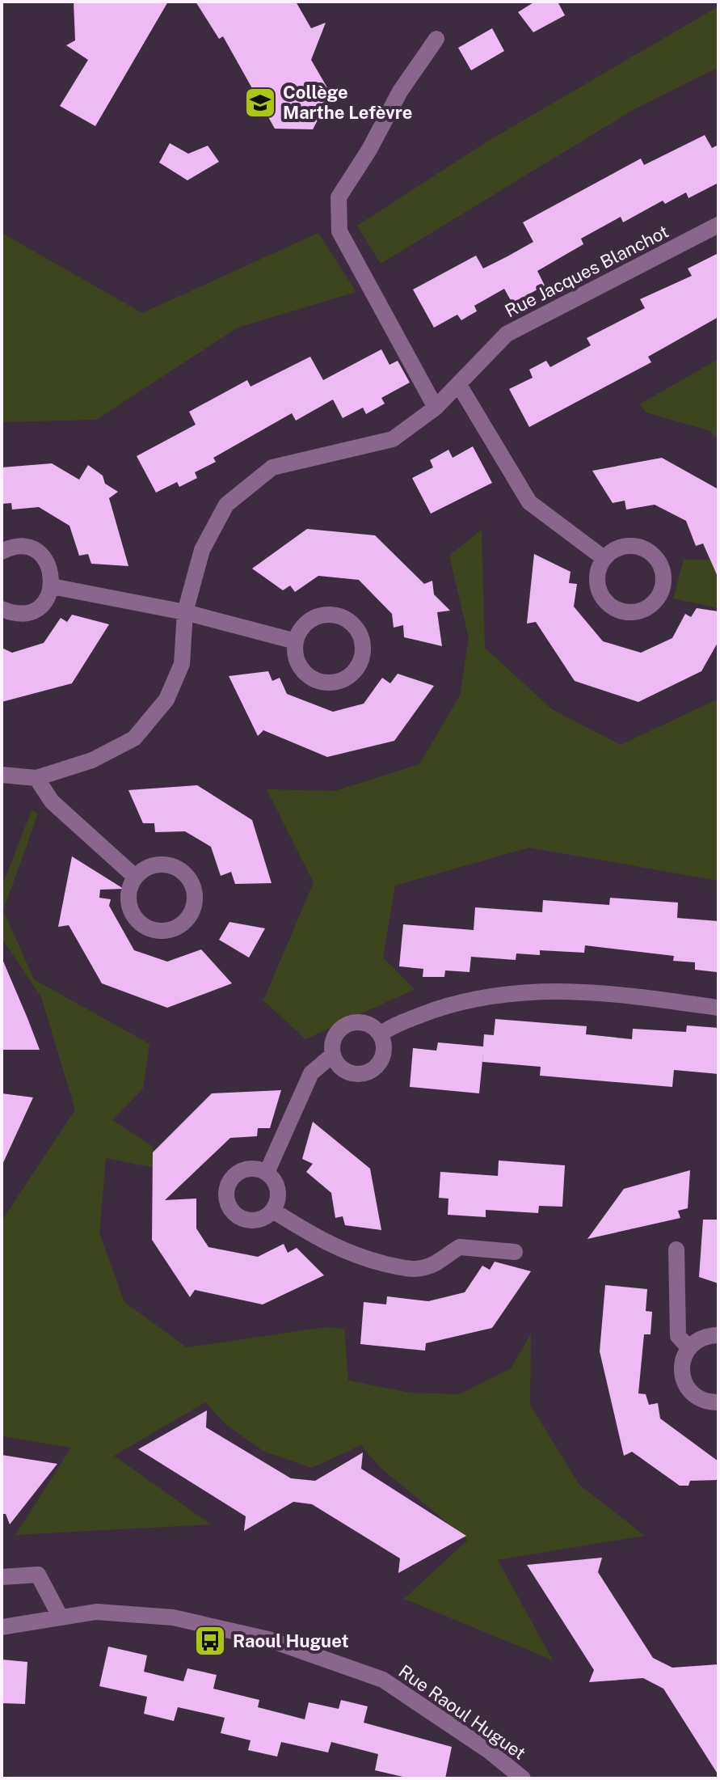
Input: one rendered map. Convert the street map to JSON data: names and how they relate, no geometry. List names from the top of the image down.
{
  "streets": {
    "street": ["Rue Jacques Blanchot", "Rue Raoul Huguet"]
  },
  "places": {
    "school or university": ["Collège Marthe Lefèvre"],
    "bus stop": ["Raoul Huguet"]
  }
}
